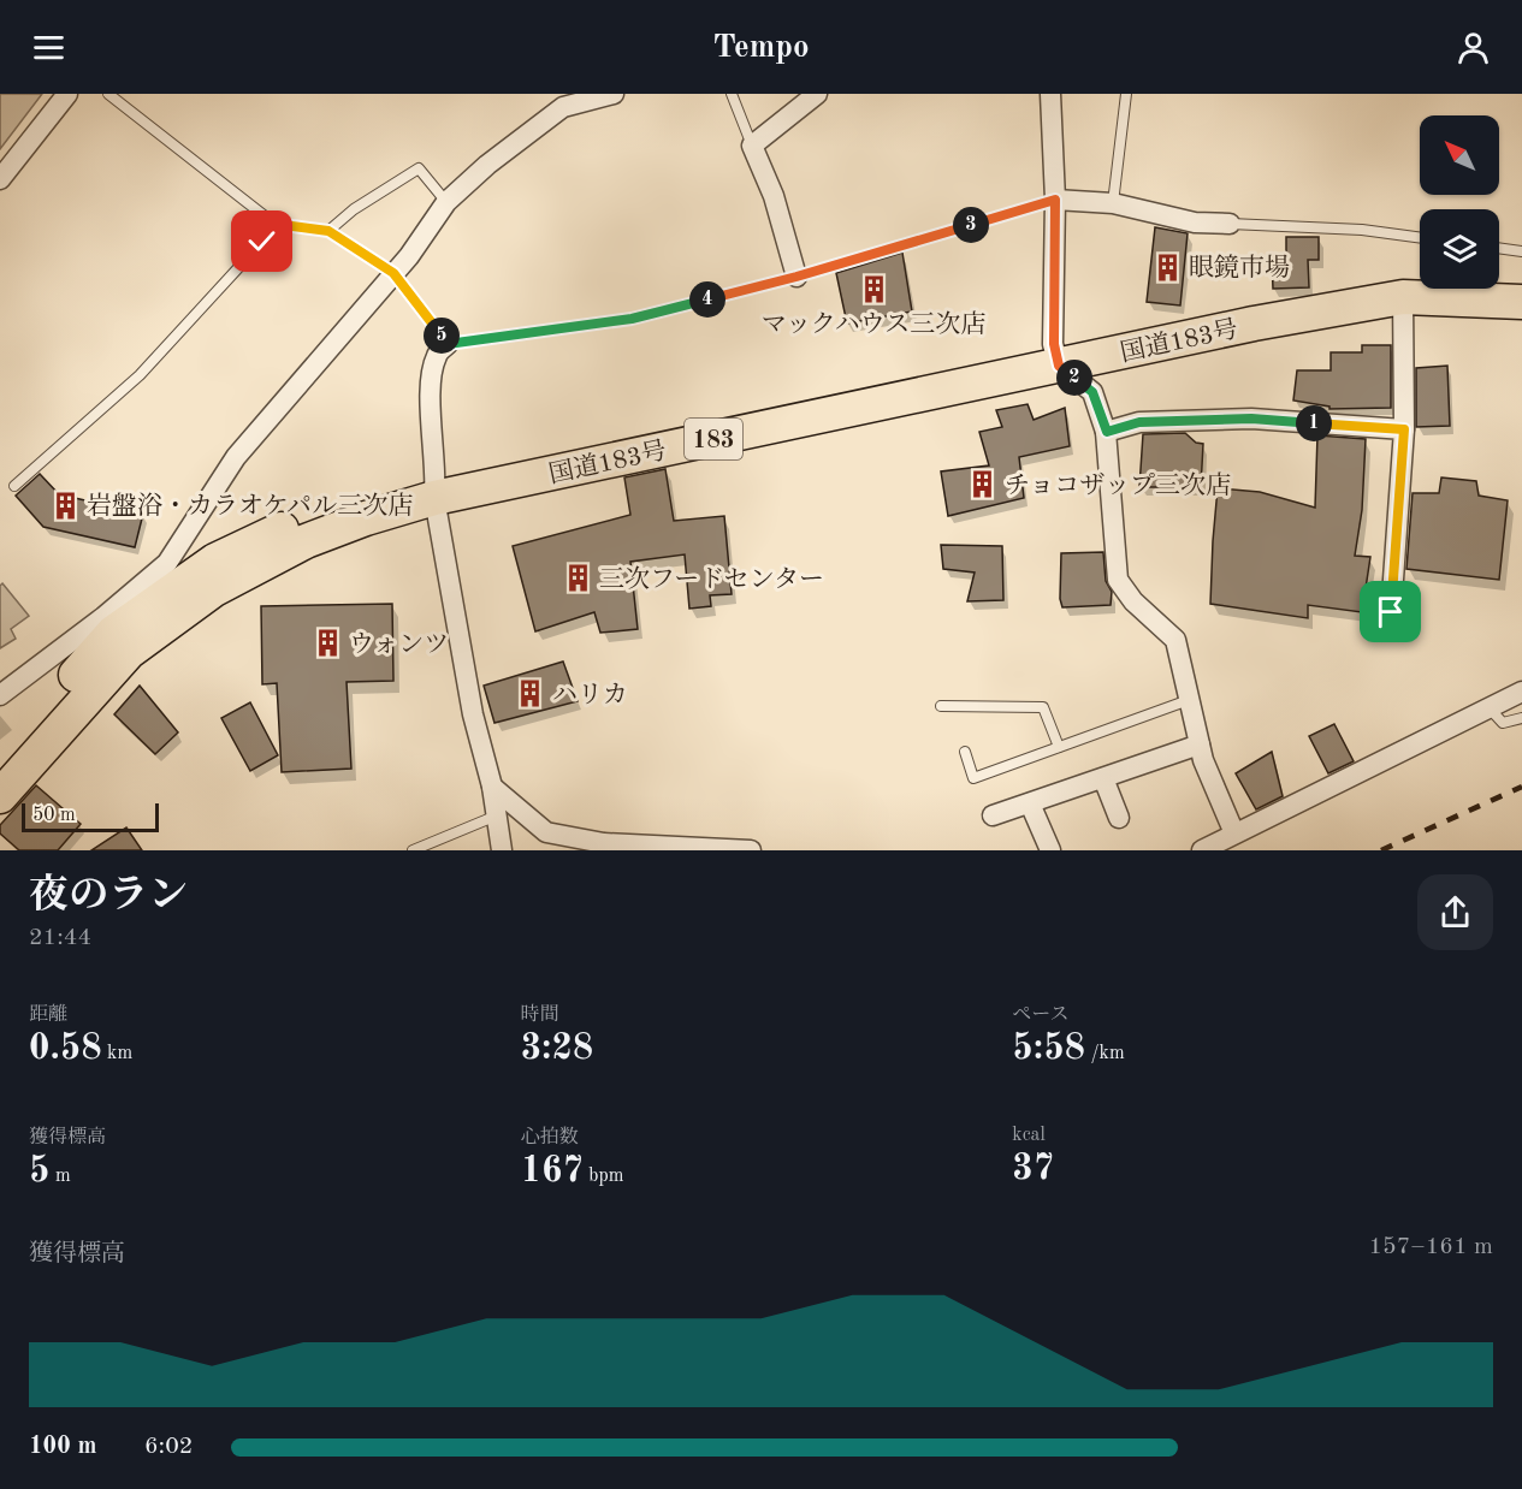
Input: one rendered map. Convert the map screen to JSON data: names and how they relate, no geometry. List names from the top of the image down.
{
  "streets": {
    "highway": ["国道183号", "183"]
  },
  "places": {
    "building": [
      "眼鏡市場",
      "マックハウス三次店",
      "チョコザップ三次店",
      "岩盤浴・カラオケパル三次店",
      "三次フードセンター",
      "ウォンツ",
      "ハリカ"
    ]
  },
  "scale_bar": "50 m",
  "north": "top left",
  "page": {
    "header": "Tempo",
    "pins": [
      "3",
      "4",
      "5",
      "2",
      "1"
    ],
    "scale": "50 m",
    "heading": ["夜のラン", "21:44"],
    "stats": [
      ["距離", "0.58 km"],
      ["時間", "3:28"],
      ["ペース", "5:58 /km"],
      ["獲得標高", "5 m"],
      ["心拍数", "167 bpm"],
      ["kcal", "37"]
    ],
    "chart": ["獲得標高", "157–161 m"],
    "list": [
      {
        "name": "100 m",
        "note": "6:02"
      }
    ]
  }
}
